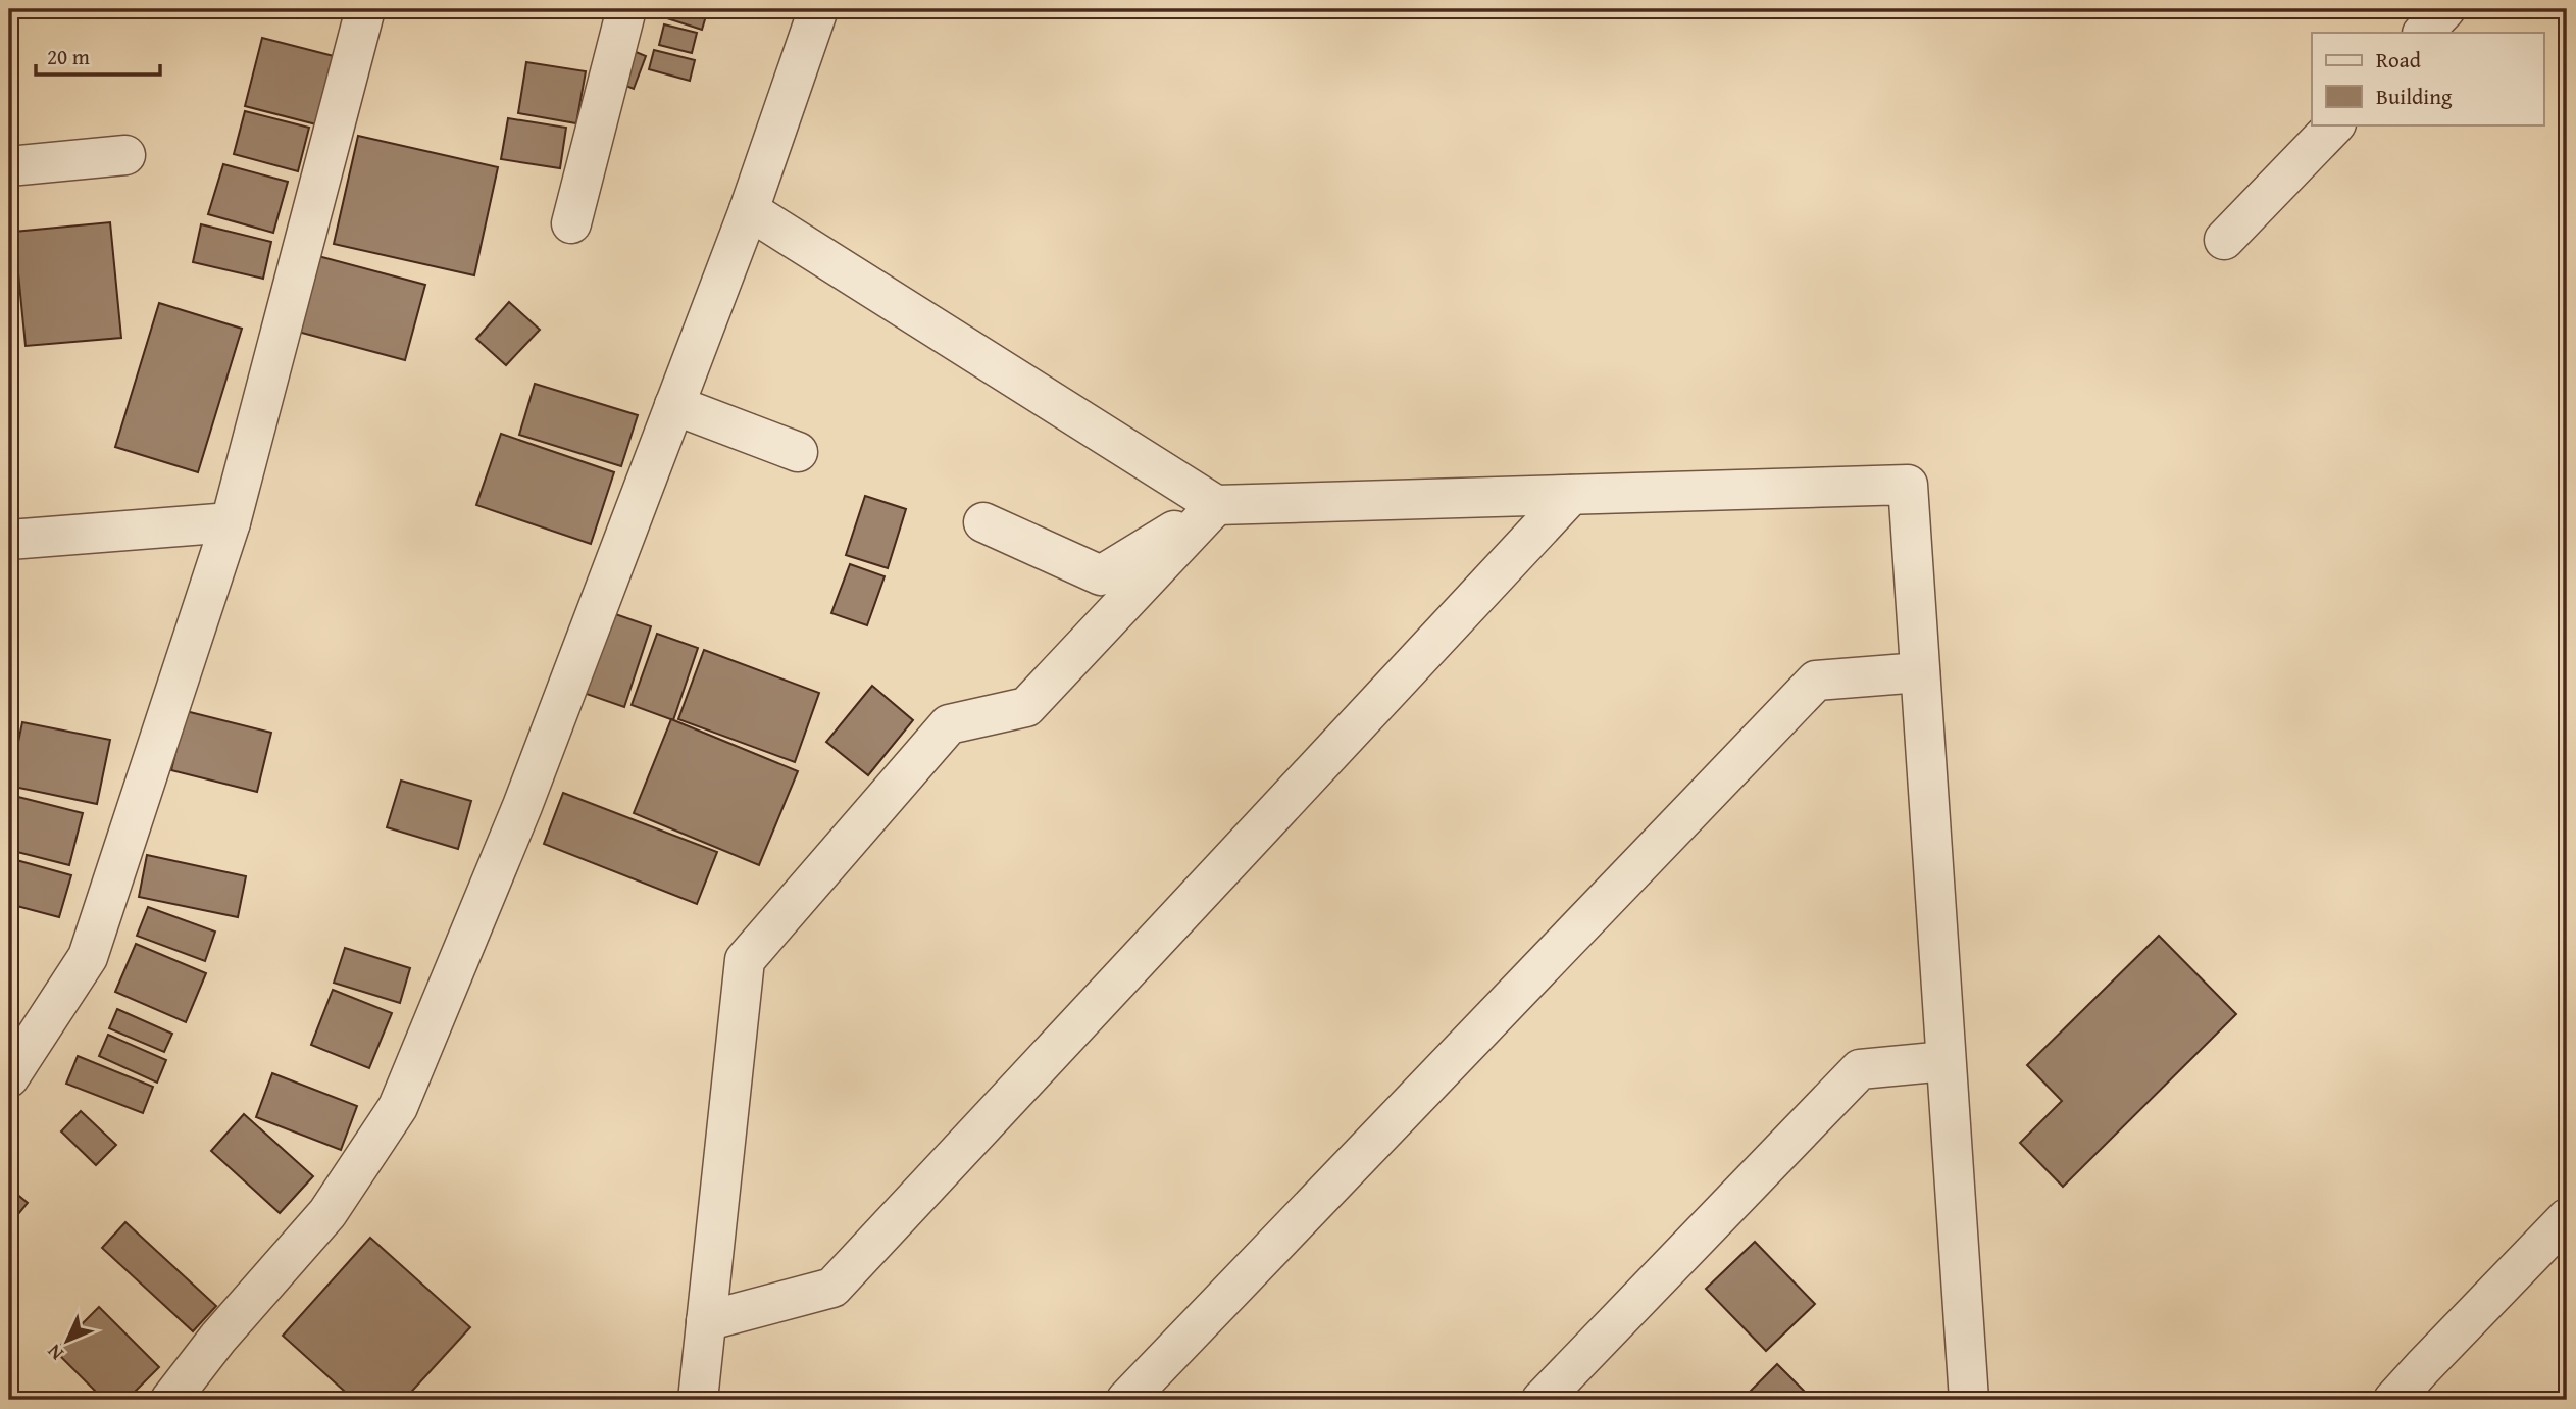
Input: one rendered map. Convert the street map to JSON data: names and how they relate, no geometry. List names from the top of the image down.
{
  "legend": ["Road", "Building"],
  "scale_bar": "20 m",
  "north": "bottom left"
}
